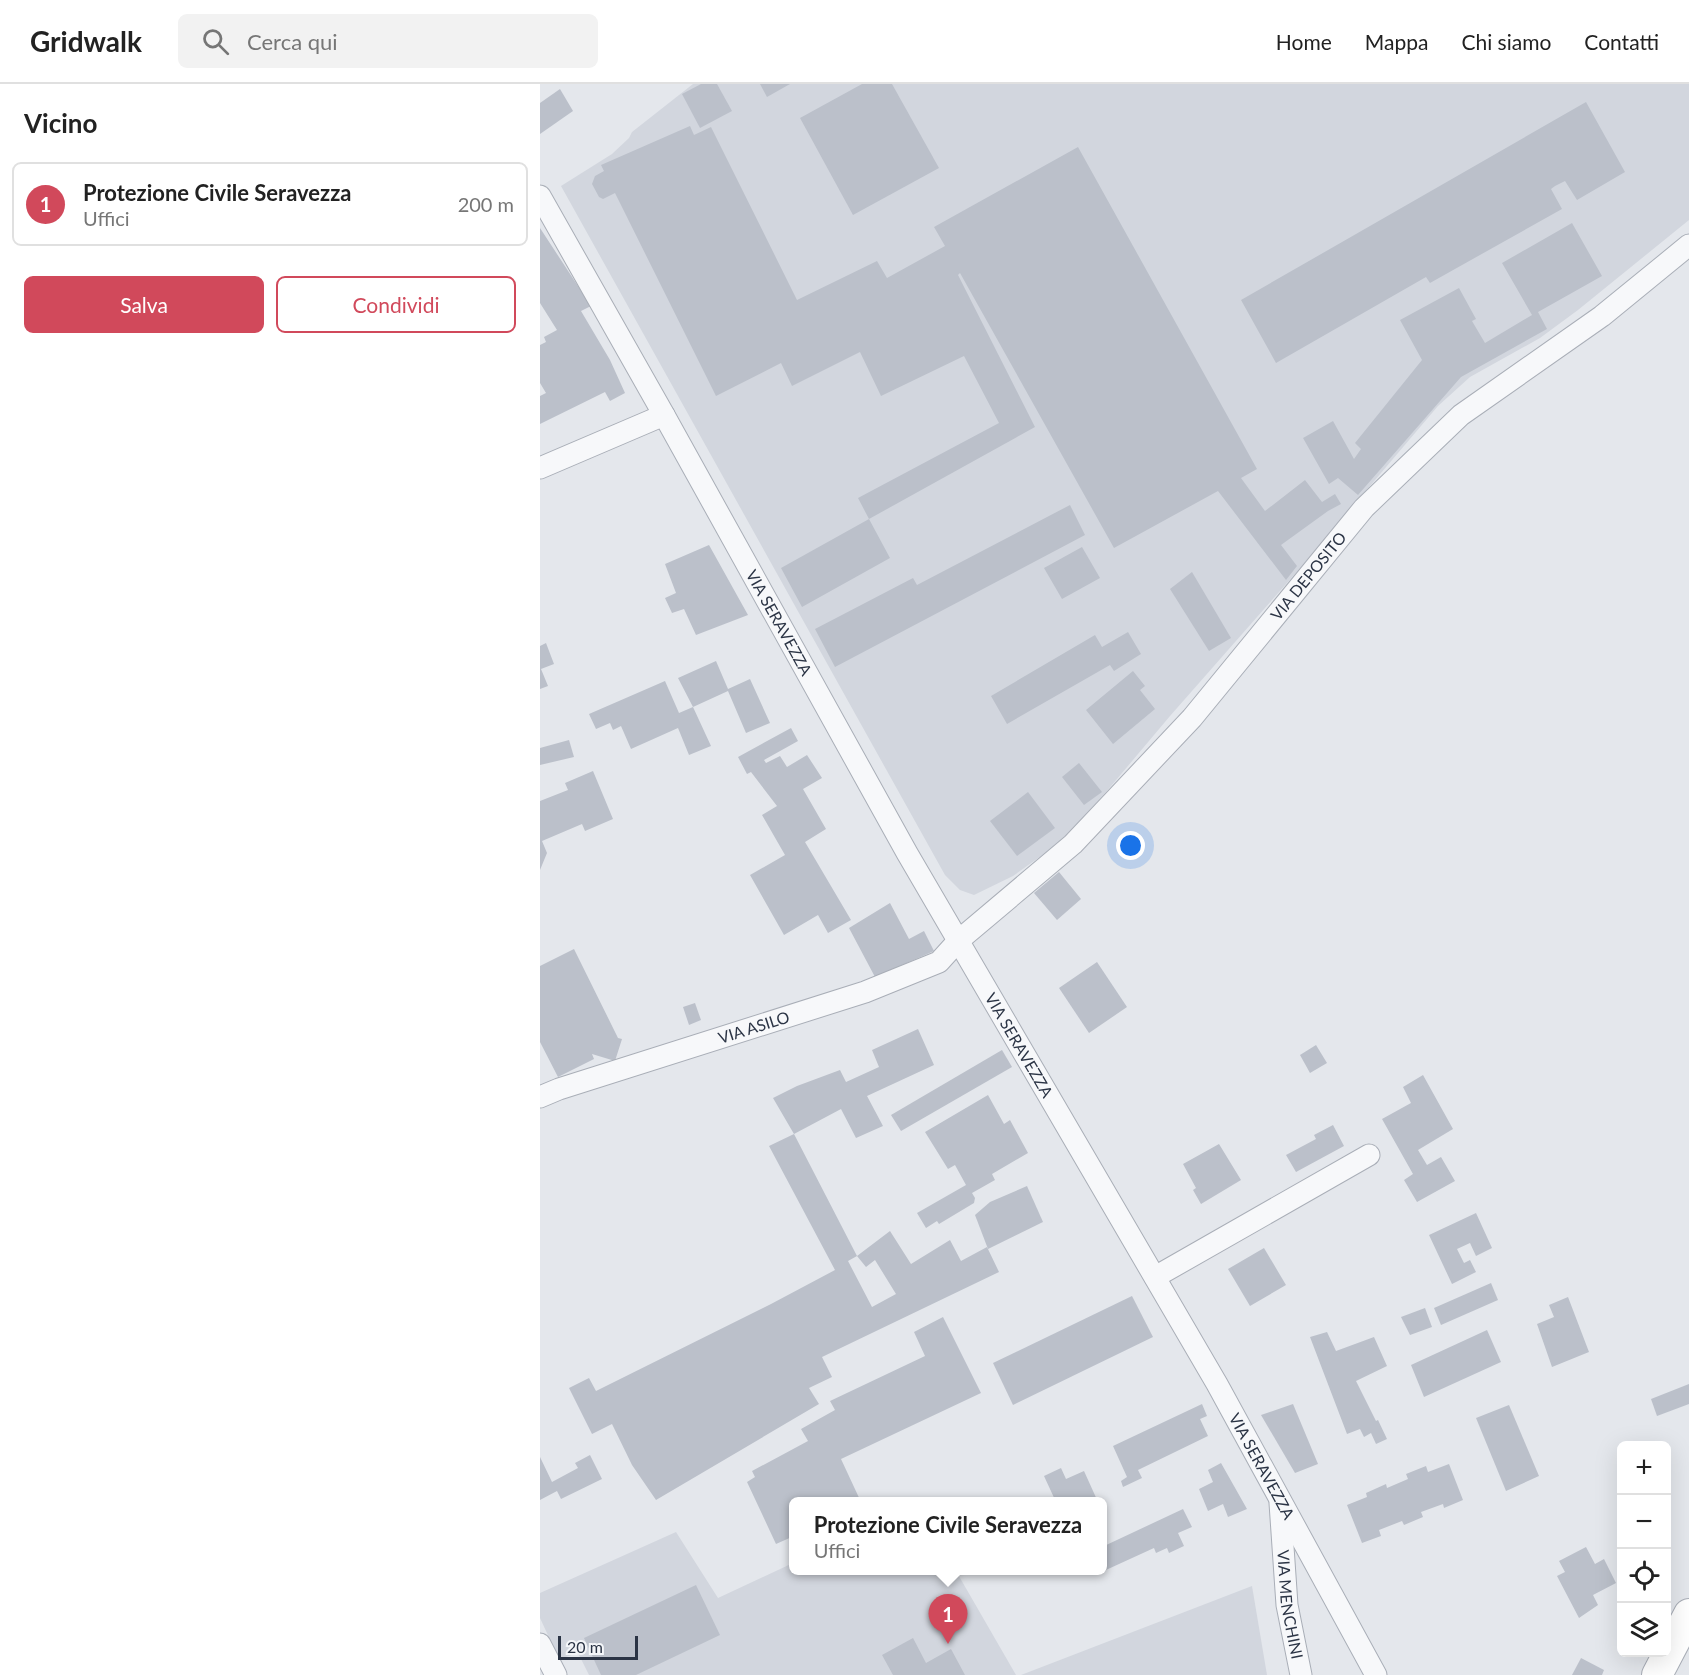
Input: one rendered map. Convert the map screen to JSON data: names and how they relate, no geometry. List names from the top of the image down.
{
  "streets": {
    "street": [
      "VIA DEPOSITO",
      "VIA SERAVEZZA",
      "VIA ASILO",
      "VIA MENCHINI"
    ]
  },
  "crossings": [
    ["VIA DEPOSITO", "VIA SERAVEZZA"],
    ["VIA DEPOSITO", "VIA ASILO"],
    ["VIA SERAVEZZA", "VIA ASILO"],
    ["VIA SERAVEZZA", "VIA MENCHINI"]
  ],
  "scale_bar": "20 m",
  "page": {
    "header": "Gridwalk",
    "search": "Cerca qui",
    "nav": [
      "Home",
      "Mappa",
      "Chi siamo",
      "Contatti"
    ],
    "heading": "Vicino",
    "list": [
      {
        "mark": "1",
        "name": "Protezione Civile Seravezza",
        "note": "Uffici",
        "value": "200 m"
      }
    ],
    "buttons": ["Salva", "Condividi"],
    "map_buttons": ["+", "−"],
    "popup": ["Protezione Civile Seravezza", "Uffici"],
    "pins": "1",
    "scale": "20 m"
  }
}
